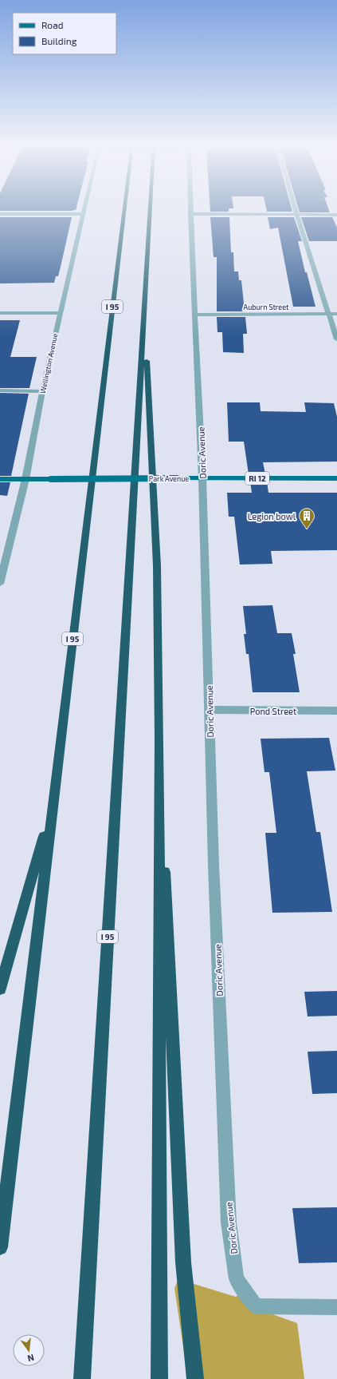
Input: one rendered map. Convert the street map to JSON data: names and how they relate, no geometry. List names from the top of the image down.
{
  "streets": {
    "highway": ["I 95"],
    "main road": ["Park Avenue", "RI 12"],
    "street": [
      "Auburn Street",
      "Wellington Avenue",
      "Doric Avenue",
      "Pond Street"
    ]
  },
  "crossings": [
    ["Auburn Street", "Doric Avenue"],
    ["Wellington Avenue", "Park Avenue"],
    ["Doric Avenue", "Park Avenue"],
    ["Doric Avenue", "Pond Street"]
  ],
  "places": {
    "building": ["Legion bowl"]
  },
  "legend": ["Road", "Building"],
  "north": "bottom"
}
